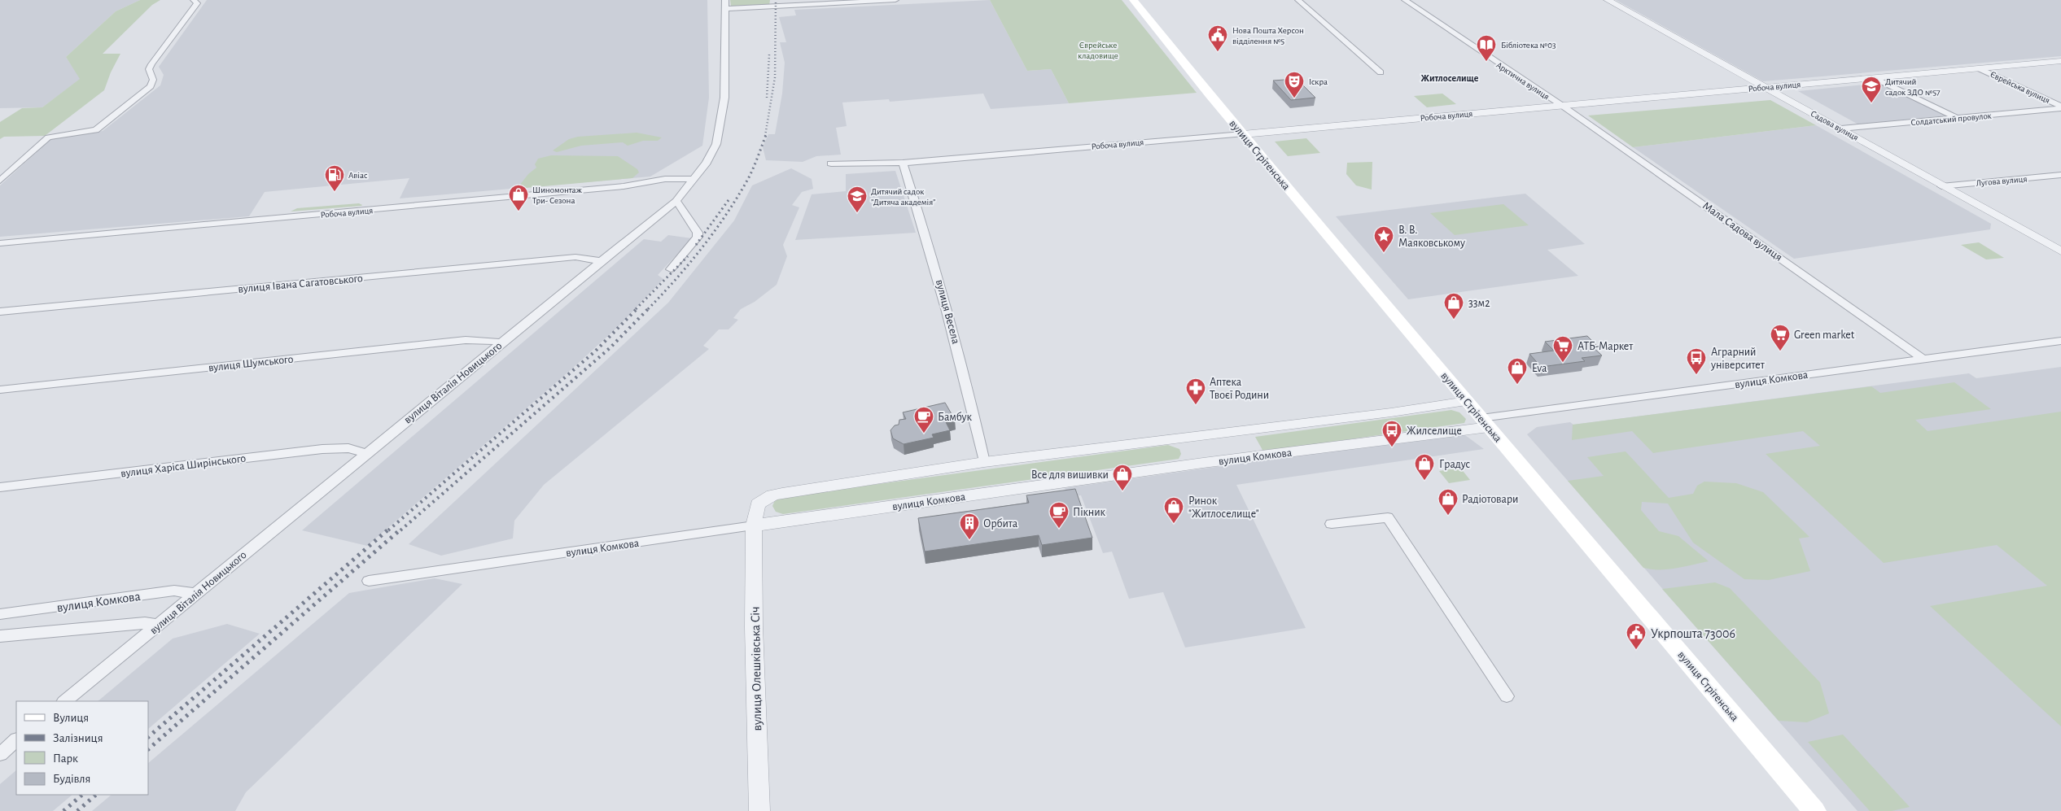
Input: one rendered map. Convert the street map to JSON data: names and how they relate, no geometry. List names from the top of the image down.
{
  "streets": {
    "main road": ["вулиця Стрітенська"],
    "street": [
      "Арктична вулиця",
      "Робоча вулиця",
      "Єврейська вулиця",
      "Солдатський провулок",
      "Садова вулиця",
      "Лугова вулиця",
      "Мала Садова вулиця",
      "вулиця Івана Сагатовського",
      "вулиця Весела",
      "вулиця Шумського",
      "вулиця Комкова",
      "вулиця Віталія Новицького",
      "вулиця Харіса Ширінського",
      "вулиця Олешківська Січ"
    ]
  },
  "crossings": [
    ["Арктична вулиця", "Робоча вулиця"],
    ["Арктична вулиця", "Мала Садова вулиця"],
    ["Робоча вулиця", "Єврейська вулиця"],
    ["Робоча вулиця", "Садова вулиця"],
    ["Робоча вулиця", "вулиця Стрітенська"],
    ["Робоча вулиця", "Мала Садова вулиця"],
    ["Робоча вулиця", "вулиця Весела"],
    ["Робоча вулиця", "вулиця Віталія Новицького"],
    ["Єврейська вулиця", "Солдатський провулок"],
    ["Солдатський провулок", "Садова вулиця"],
    ["Садова вулиця", "Лугова вулиця"],
    ["вулиця Стрітенська", "вулиця Комкова"],
    ["Мала Садова вулиця", "вулиця Комкова"],
    ["вулиця Івана Сагатовського", "вулиця Віталія Новицького"],
    ["вулиця Весела", "вулиця Олешківська Січ"],
    ["вулиця Шумського", "вулиця Віталія Новицького"],
    ["вулиця Комкова", "вулиця Віталія Новицького"],
    ["вулиця Комкова", "вулиця Олешківська Січ"],
    ["вулиця Віталія Новицького", "вулиця Харіса Ширінського"]
  ],
  "districts": ["Житлоселище"],
  "parks": ["Єврейське кладовище"],
  "places": {
    "public building": ["Нова Пошта Херсон відділення №5", "Укрпошта 73006"],
    "library": ["Бібліотека №03"],
    "theatre": ["Іскра"],
    "school or university": ["Дитячий садок ЗДО №57", "Дитячий садок ”Дитяча академія”"],
    "fuel station": ["Авіас"],
    "shop": [
      "Шиномонтаж Три- Сезона",
      "33м2",
      "Eva",
      "Градус",
      "Все для вишивки",
      "Радіотовари",
      "Ринок \"Житлоселище\""
    ],
    "place": ["В. В. Маяковському"],
    "supermarket": ["Green market", "АТБ-Маркет"],
    "bus stop": ["Аграрний університет", "Жилселище"],
    "pharmacy": ["Аптека Твоєї Родини"],
    "cafe": ["Бамбук", "Пікник"],
    "building": ["Орбита"]
  },
  "legend": [
    "Вулиця",
    "Залізниця",
    "Парк",
    "Будівля"
  ]
}
